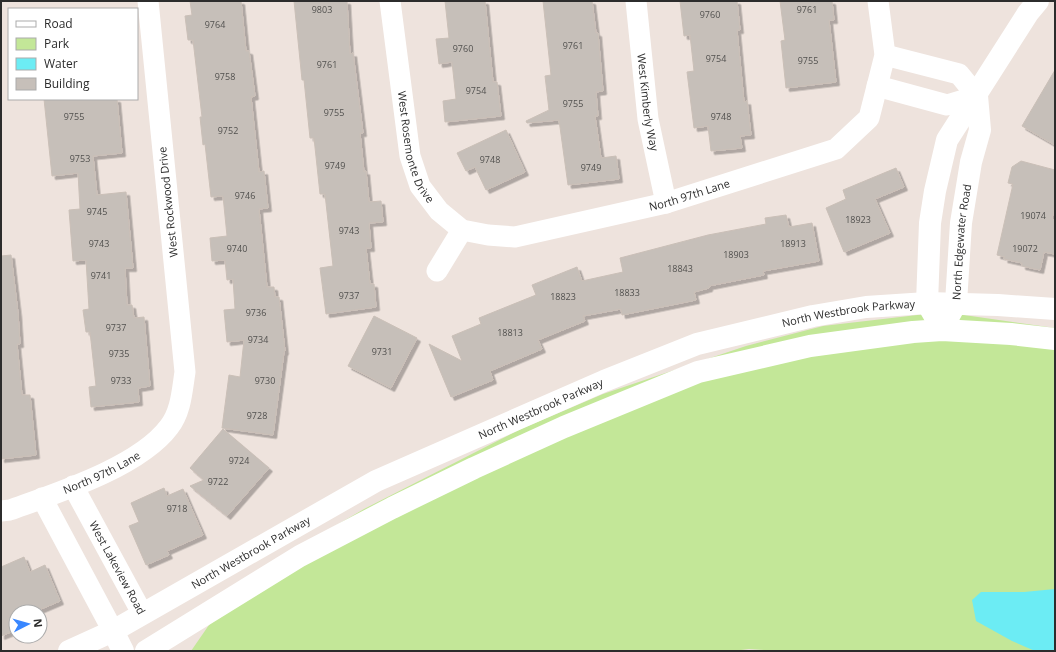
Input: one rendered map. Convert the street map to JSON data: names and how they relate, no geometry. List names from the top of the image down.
{
  "streets": {
    "street": [
      "West Kimberly Way",
      "West Rosemonte Drive",
      "North 97th Lane",
      "West Rockwood Drive",
      "North Edgewater Road",
      "North Westbrook Parkway",
      "West Lakeview Road"
    ]
  },
  "crossings": [
    ["West Kimberly Way", "North 97th Lane"],
    ["West Rosemonte Drive", "North 97th Lane"],
    ["North 97th Lane", "West Rockwood Drive"],
    ["North 97th Lane", "West Lakeview Road"],
    ["North Edgewater Road", "North Westbrook Parkway"],
    ["North Westbrook Parkway", "West Lakeview Road"]
  ],
  "house_numbers": [
    "9803",
    "9761",
    "9760",
    "9764",
    "9761",
    "9760",
    "9754",
    "9755",
    "9761",
    "9758",
    "9754",
    "9755",
    "9755",
    "9755",
    "9748",
    "9752",
    "9753",
    "9748",
    "9749",
    "9749",
    "9746",
    "9745",
    "19074",
    "18923",
    "9743",
    "9743",
    "18913",
    "9740",
    "19072",
    "18903",
    "18843",
    "9741",
    "18833",
    "9737",
    "18823",
    "9736",
    "9737",
    "18813",
    "9734",
    "9731",
    "9735",
    "9733",
    "9730",
    "9728",
    "9724",
    "9722",
    "9718"
  ],
  "legend": [
    "Road",
    "Park",
    "Water",
    "Building"
  ],
  "north": "right"
}
